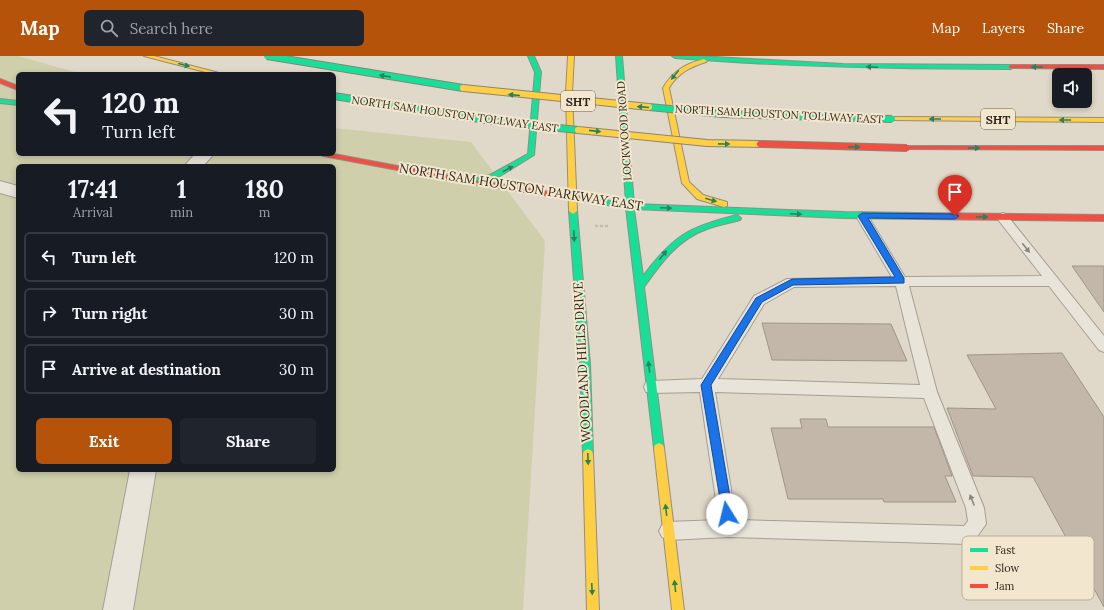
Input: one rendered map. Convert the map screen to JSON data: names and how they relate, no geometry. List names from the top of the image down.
{
  "streets": {
    "main road": [
      "SHT",
      "NORTH SAM HOUSTON TOLLWAY EAST",
      "LOCKWOOD ROAD",
      "NORTH SAM HOUSTON PARKWAY EAST",
      "WOODLAND HILLS DRIVE"
    ]
  },
  "crossings": [
    ["LOCKWOOD ROAD", "NORTH SAM HOUSTON PARKWAY EAST"],
    ["NORTH SAM HOUSTON PARKWAY EAST", "WOODLAND HILLS DRIVE"]
  ],
  "one_way": ["NORTH SAM HOUSTON PARKWAY EAST"],
  "legend": ["Fast", "Slow", "Jam"],
  "page": {
    "header": "Map",
    "search": "Search here",
    "nav": ["Map", "Layers", "Share"],
    "turn": ["120 m", "Turn left"],
    "eta": [
      "17:41",
      "Arrival",
      "1",
      "min",
      "180",
      "m"
    ],
    "list": [
      {
        "name": "Turn left",
        "value": "120 m"
      },
      {
        "name": "Turn right",
        "value": "30 m"
      },
      {
        "name": "Arrive at destination",
        "value": "30 m"
      }
    ],
    "buttons": ["Exit", "Share"]
  }
}
